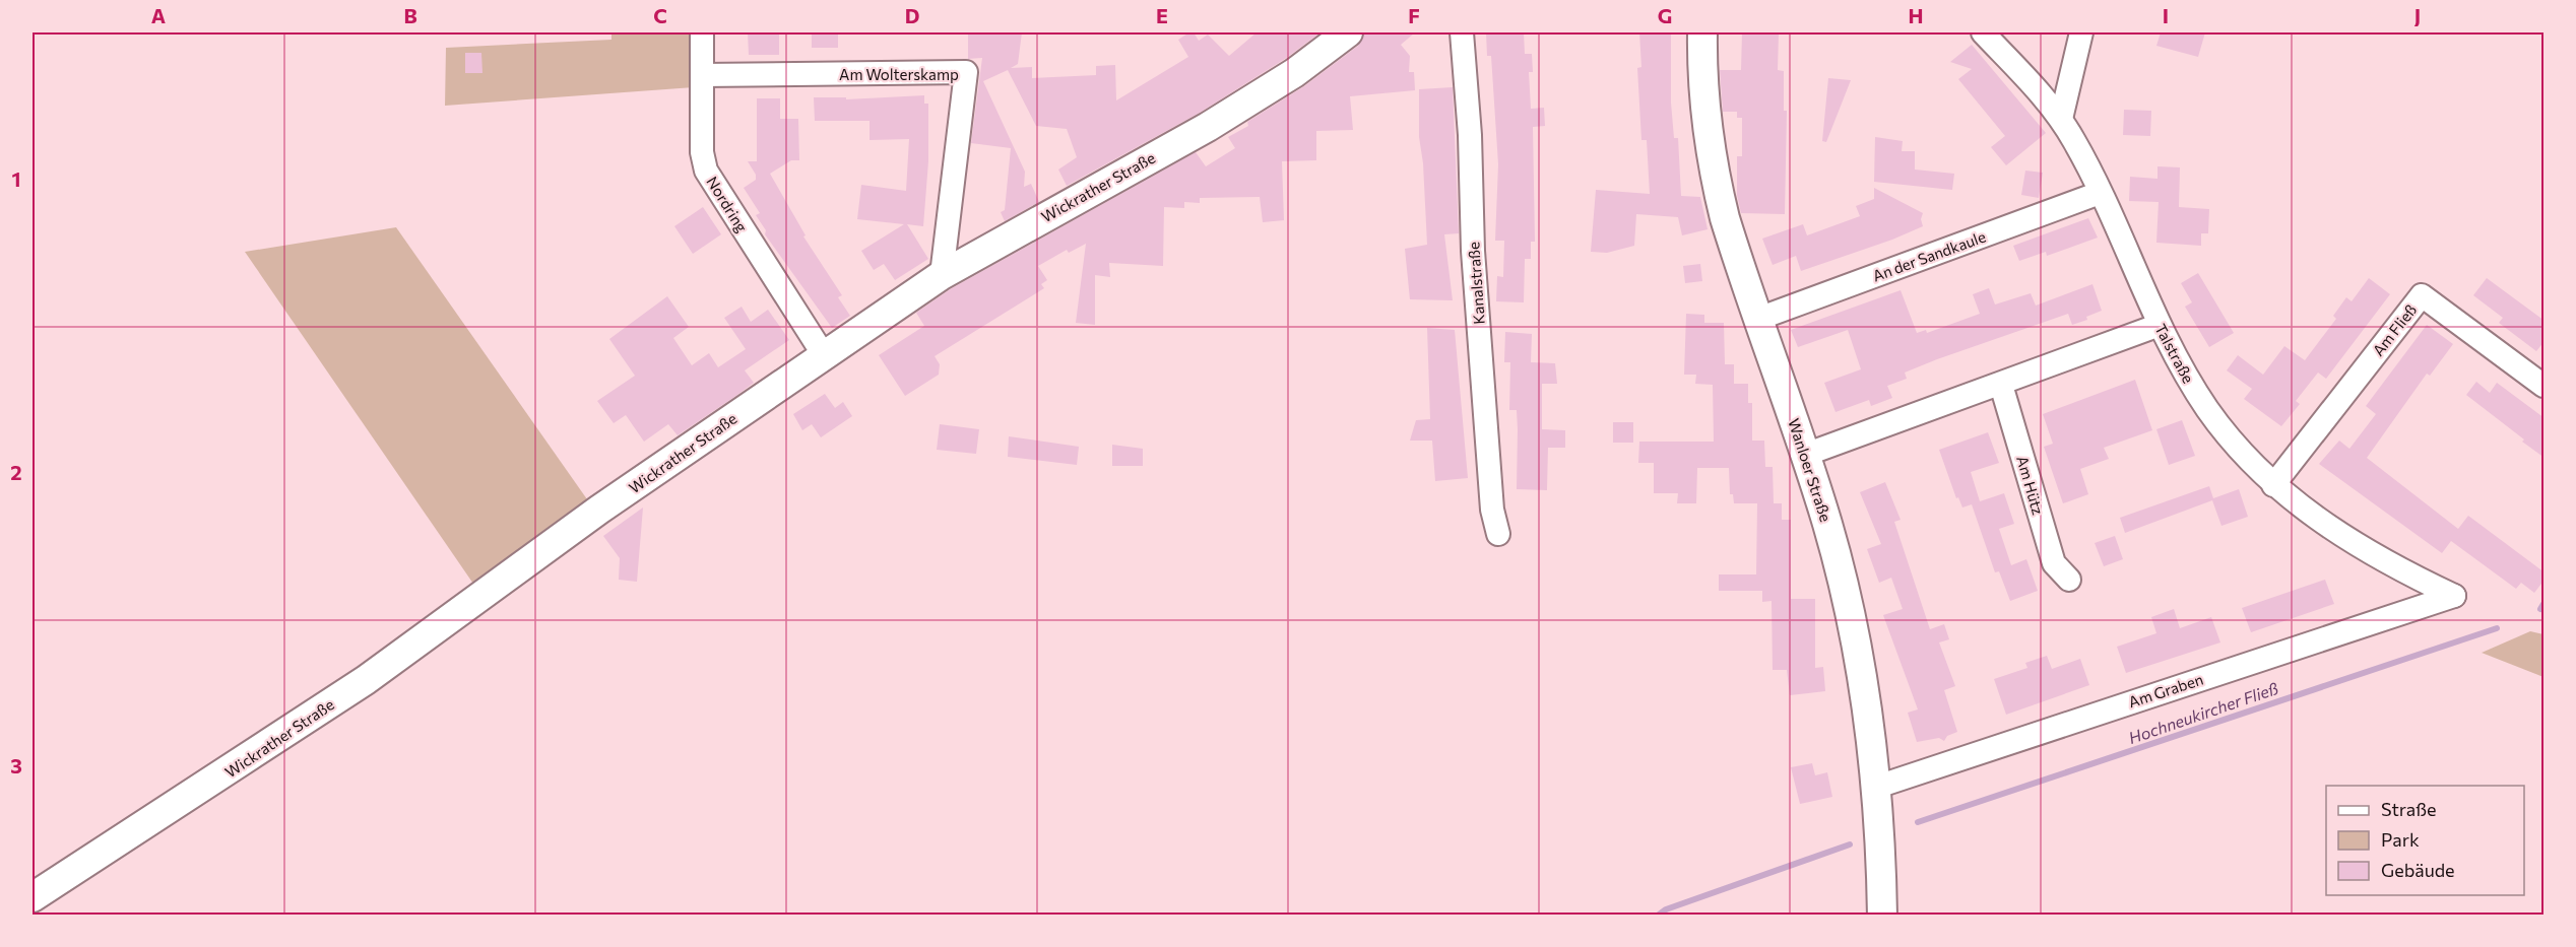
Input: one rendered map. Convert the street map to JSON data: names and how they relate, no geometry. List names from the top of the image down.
{
  "streets": {
    "street": [
      "Am Wolterskamp",
      "Wickrather Straße",
      "Nordring",
      "An der Sandkaule",
      "Kanalstraße",
      "Am Fließ",
      "Talstraße",
      "Wanloer Straße",
      "Am Hütz",
      "Am Graben"
    ]
  },
  "crossings": [
    ["Am Wolterskamp", "Wickrather Straße"],
    ["Am Wolterskamp", "Nordring"],
    ["Wickrather Straße", "Nordring"],
    ["An der Sandkaule", "Talstraße"],
    ["An der Sandkaule", "Wanloer Straße"],
    ["Am Fließ", "Talstraße"],
    ["Talstraße", "Am Graben"],
    ["Wanloer Straße", "Am Graben"]
  ],
  "water": ["Hochneukircher Fließ"],
  "legend": ["Straße", "Park", "Gebäude"],
  "grid": {
    "columns": [
      "A",
      "B",
      "C",
      "D",
      "E",
      "F",
      "G",
      "H",
      "I",
      "J"
    ],
    "rows": ["1", "2", "3"]
  }
}
